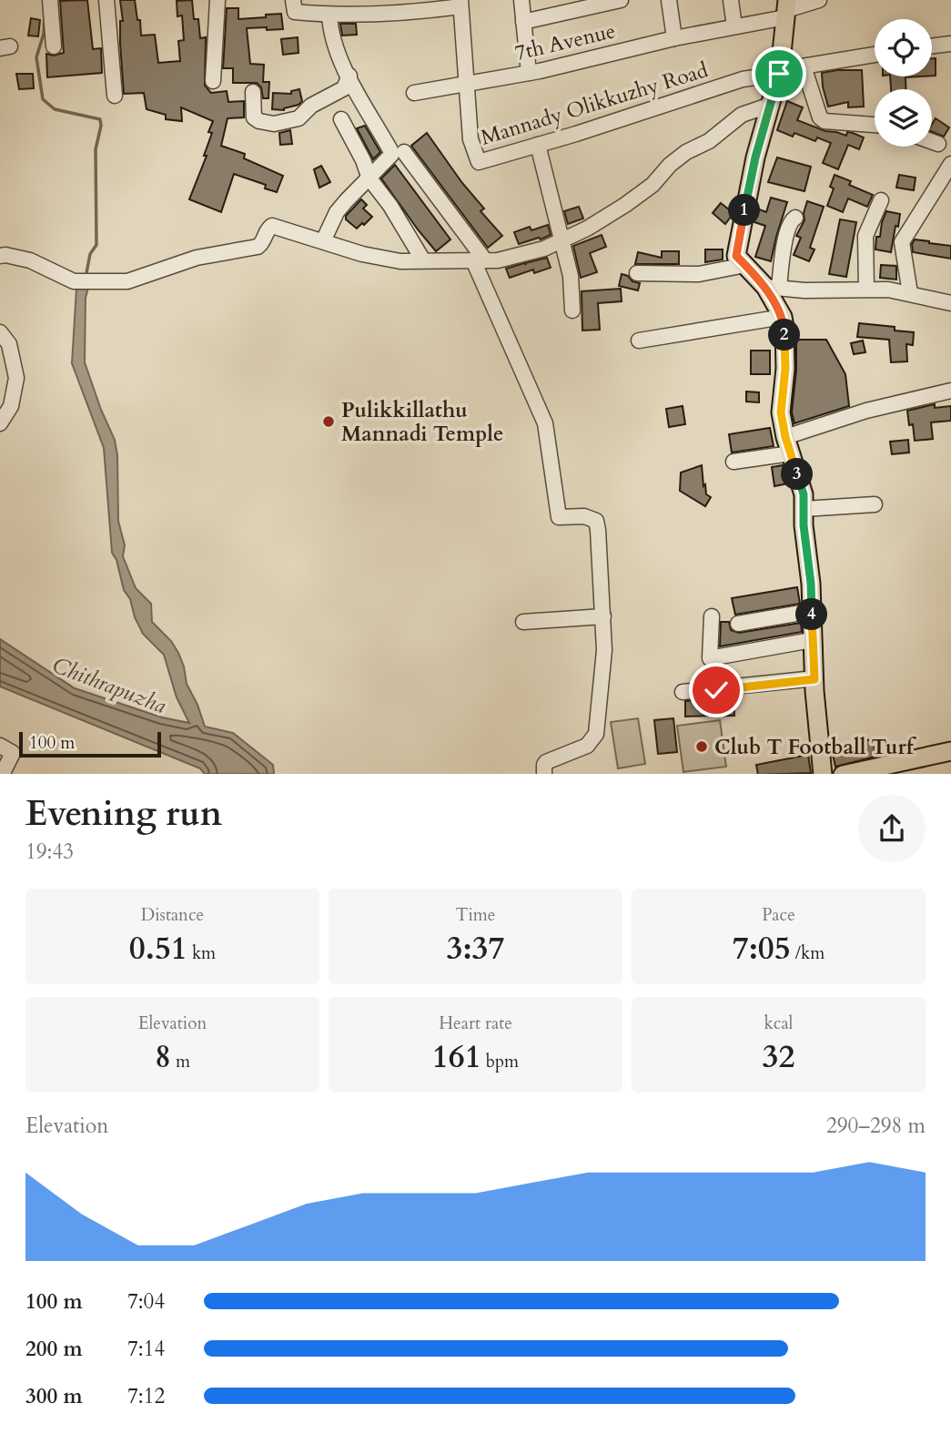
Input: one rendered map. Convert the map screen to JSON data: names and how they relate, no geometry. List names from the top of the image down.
{
  "streets": {
    "street": ["7th Avenue", "Mannady Olikkuzhy Road"]
  },
  "crossings": [
    ["7th Avenue", "Mannady Olikkuzhy Road"]
  ],
  "water": ["Chithrapuzha"],
  "places": ["Pulikkillathu Mannadi Temple", "Club T Football Turf"],
  "scale_bar": "100 m",
  "page": {
    "pins": [
      "1",
      "2",
      "3",
      "4"
    ],
    "scale": "100 m",
    "heading": ["Evening run", "19:43"],
    "stats": [
      ["Distance", "0.51 km"],
      ["Time", "3:37"],
      ["Pace", "7:05 /km"],
      ["Elevation", "8 m"],
      ["Heart rate", "161 bpm"],
      ["kcal", "32"]
    ],
    "chart": ["Elevation", "290–298 m"],
    "list": [
      {
        "name": "100 m",
        "note": "7:04"
      },
      {
        "name": "200 m",
        "note": "7:14"
      },
      {
        "name": "300 m",
        "note": "7:12"
      }
    ]
  }
}
